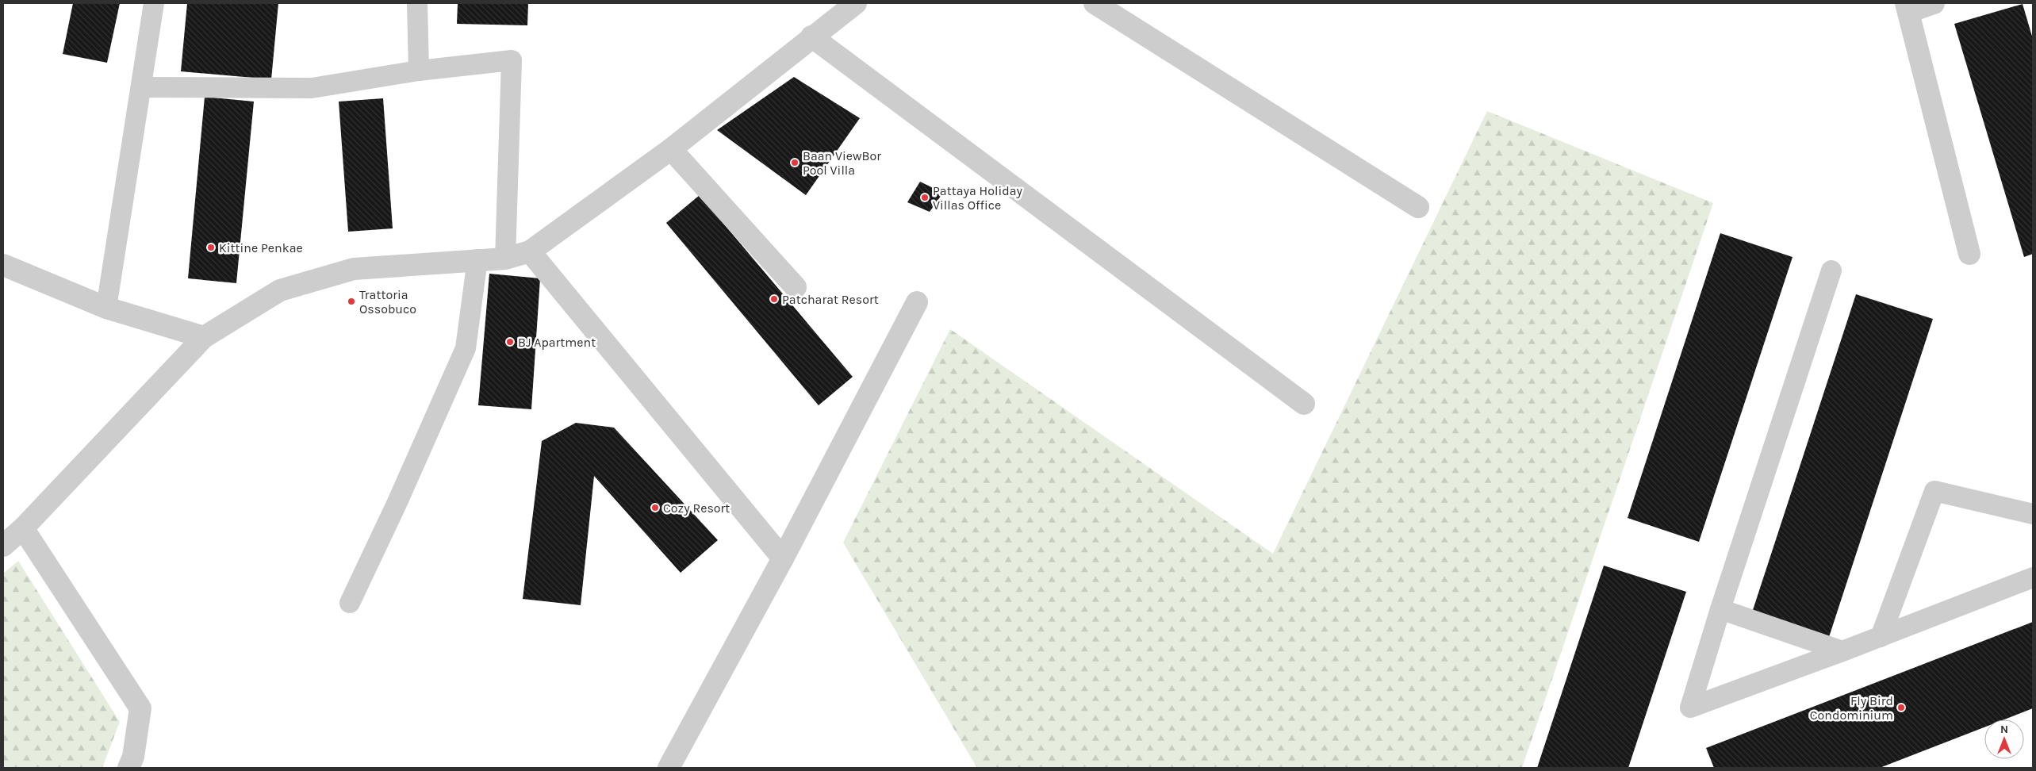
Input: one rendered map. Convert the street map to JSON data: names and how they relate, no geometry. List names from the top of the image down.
{
  "places": [
    "Baan ViewBor Pool Villa",
    "Pattaya Holiday Villas Office",
    "Kittine Penkae",
    "Patcharat Resort",
    "Trattoria Ossobuco",
    "BJ Apartment",
    "Cozy Resort",
    "Fly Bird Condominium"
  ],
  "north": "top"
}
